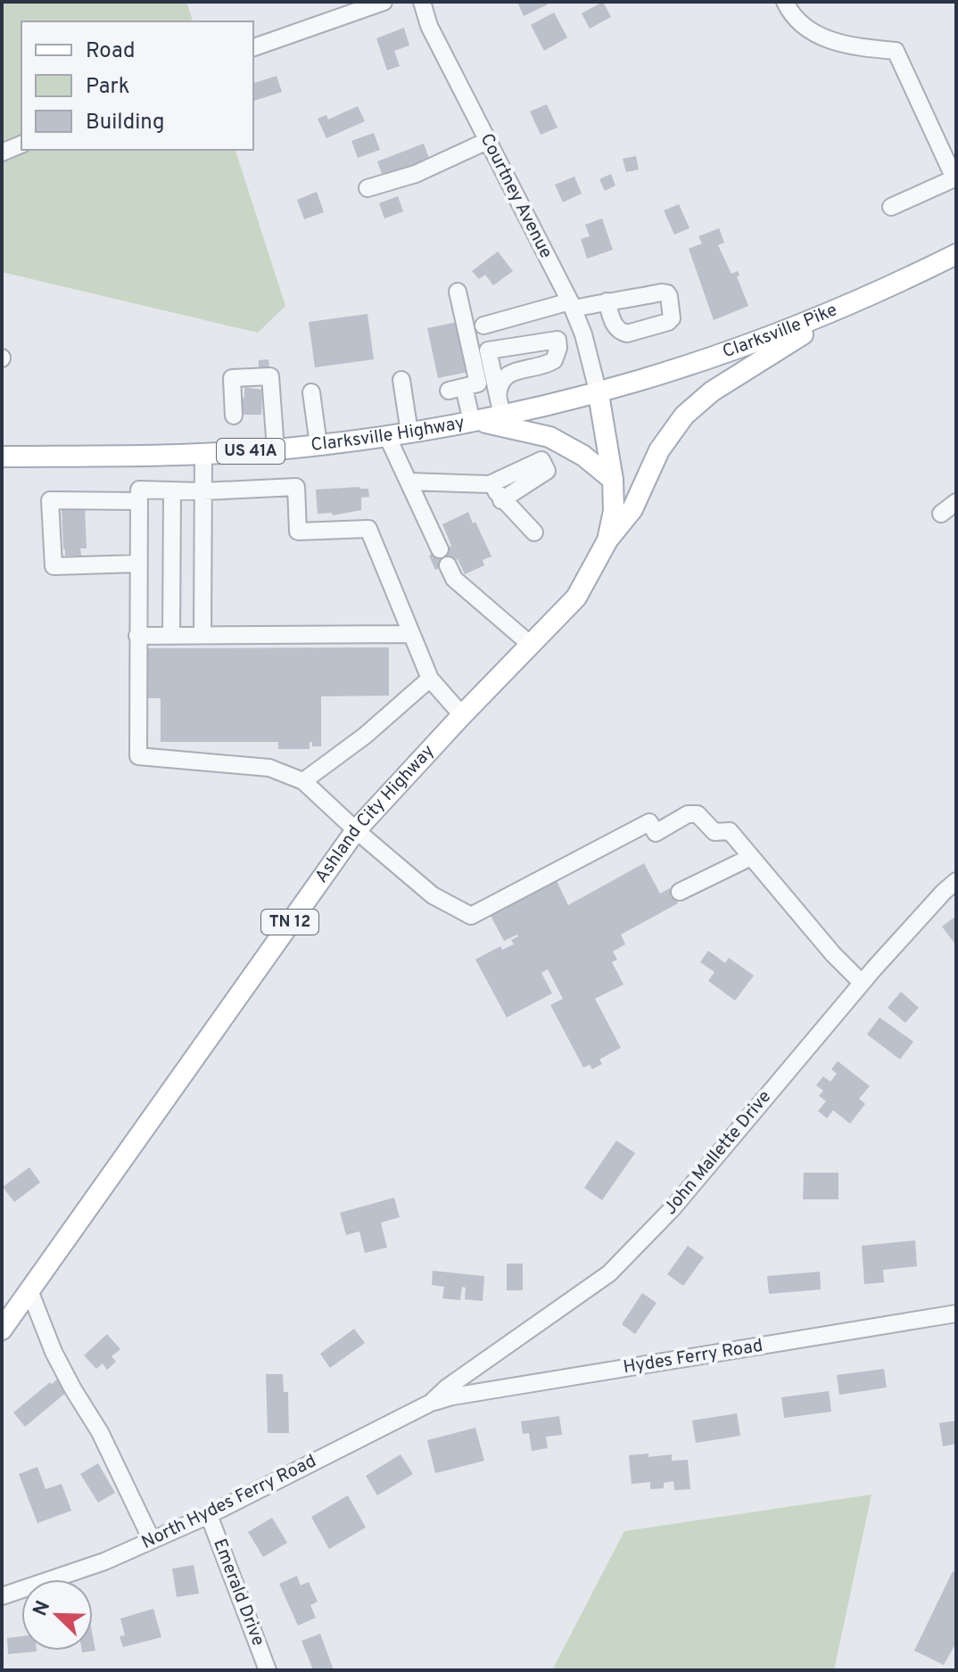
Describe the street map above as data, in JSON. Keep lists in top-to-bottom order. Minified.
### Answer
{"streets":{"main road":["Clarksville Pike","Clarksville Highway","US 41A","Ashland City Highway","TN 12"],"street":["Courtney Avenue","John Mallette Drive","Hydes Ferry Road","North Hydes Ferry Road","Emerald Drive"]},"crossings":[["Courtney Avenue","Clarksville Pike"],["Courtney Avenue","Clarksville Highway"],["Courtney Avenue","Ashland City Highway"],["Clarksville Pike","Clarksville Highway"],["Clarksville Pike","Ashland City Highway"],["Clarksville Highway","Ashland City Highway"],["John Mallette Drive","Hydes Ferry Road"],["John Mallette Drive","North Hydes Ferry Road"],["Hydes Ferry Road","North Hydes Ferry Road"],["North Hydes Ferry Road","Emerald Drive"]],"legend":["Road","Park","Building"],"north":"top left"}
